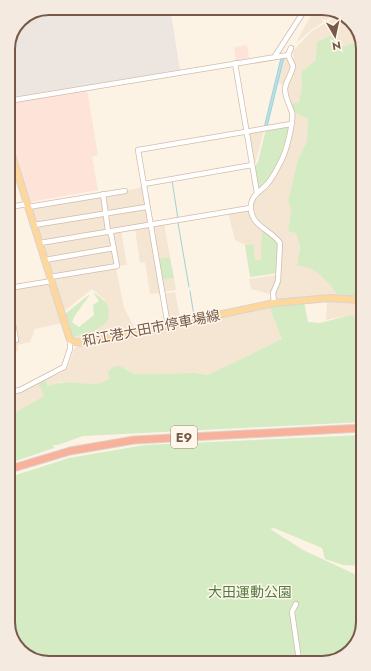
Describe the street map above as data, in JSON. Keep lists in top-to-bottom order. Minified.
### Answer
{"streets":{"highway":["E9"],"main road":["和江港大田市停車場線"]},"parks":["大田運動公園"],"north":"bottom"}
